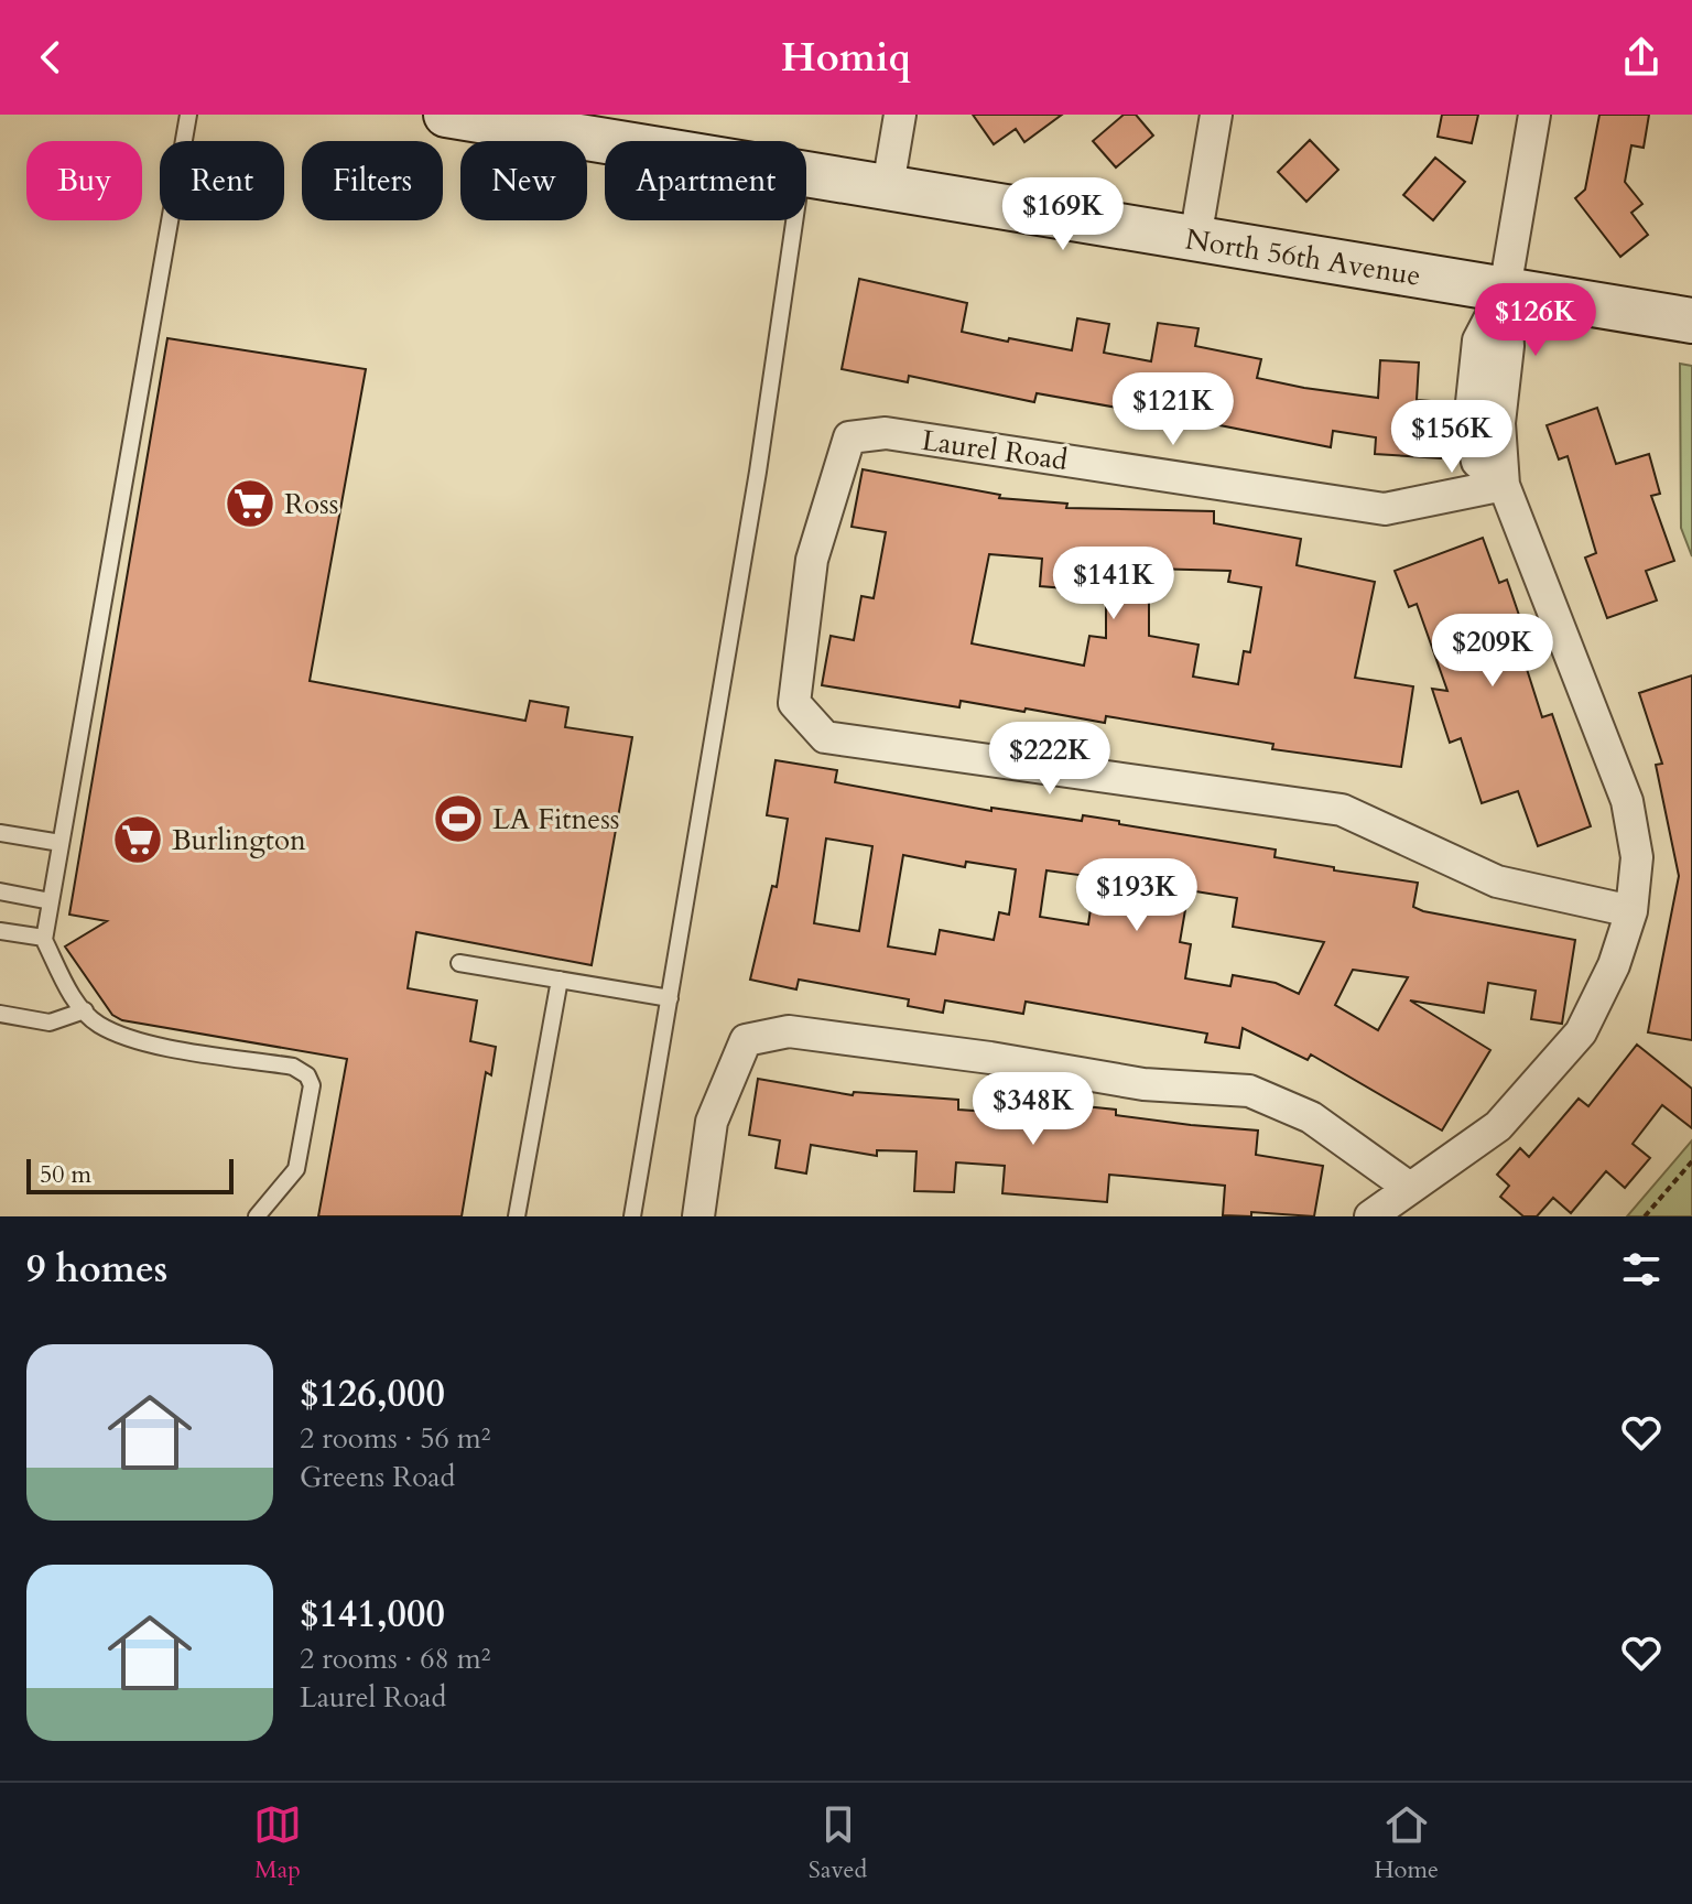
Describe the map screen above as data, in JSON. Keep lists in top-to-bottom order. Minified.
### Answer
{"streets":{"street":["North 56th Avenue","Laurel Road"]},"places":{"supermarket":["Ross","Burlington"],"sports":["LA Fitness"]},"scale_bar":"50 m","page":{"header":"Homiq","chip":["Buy","Rent","Filters","New","Apartment"],"price":["$169K","$126K","$121K","$156K","$141K","$209K","$222K","$193K","$348K"],"scale":"50 m","heading":"9 homes","list":[{"name":"$126,000","note":"2 rooms · 56 m² · Greens Road"},{"name":"$141,000","note":"2 rooms · 68 m² · Laurel Road"}],"tabs":["Map","Saved","Home"]}}
